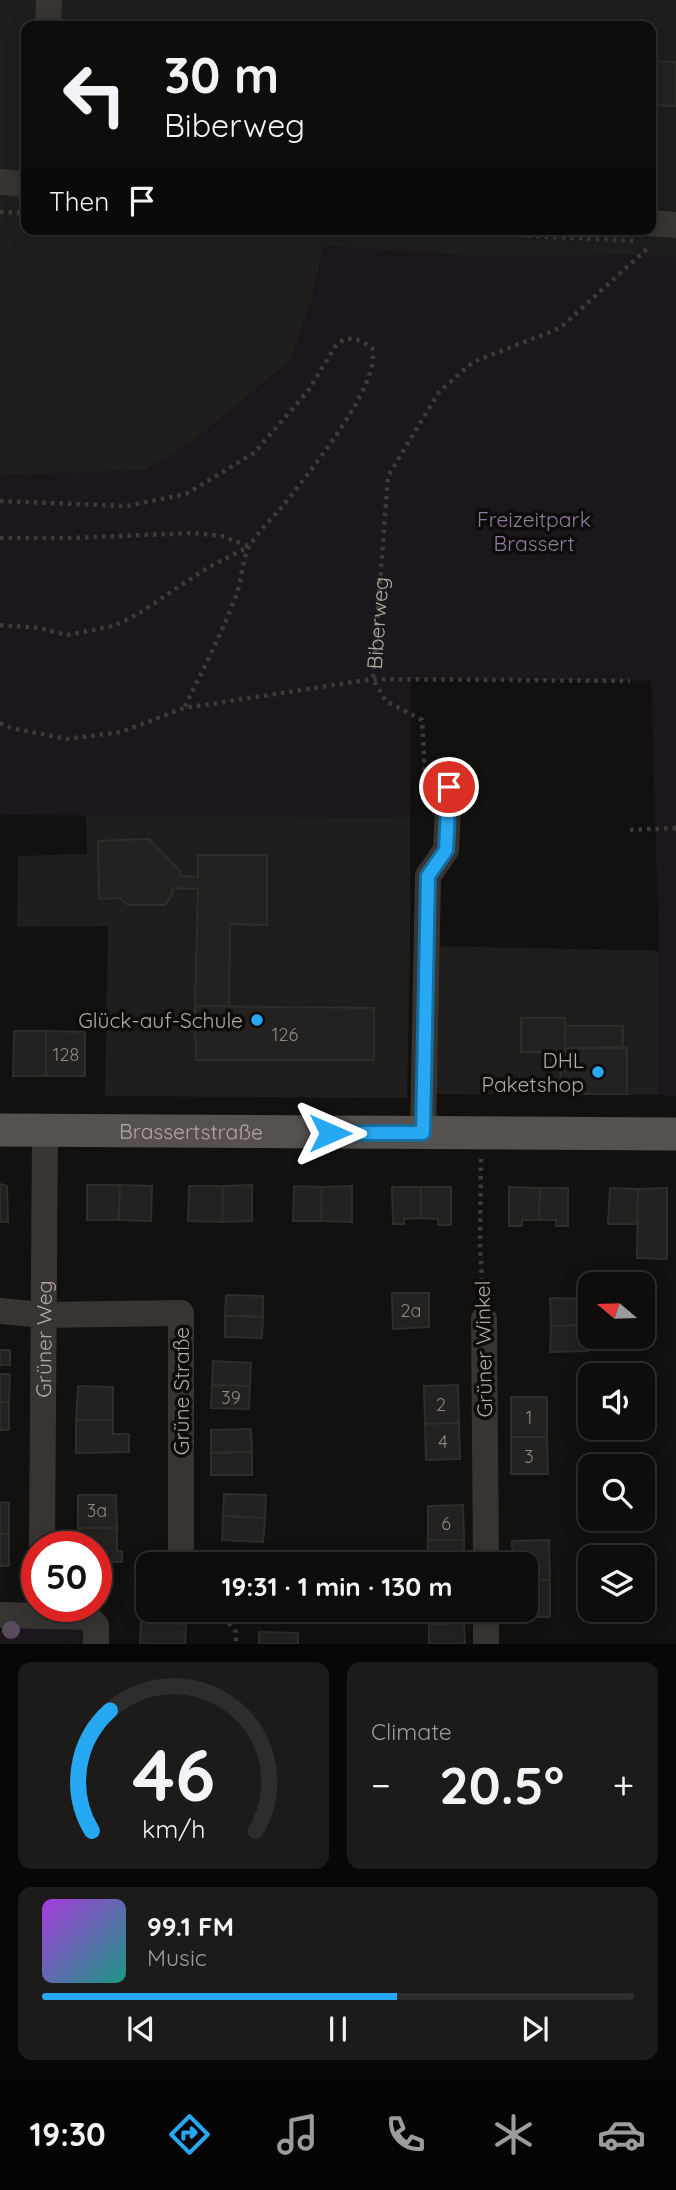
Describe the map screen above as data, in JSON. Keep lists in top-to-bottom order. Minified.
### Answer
{"streets":{"main road":["Brassertstraße"],"street":["Grüner Weg","Grüner Winkel","Grüne Straße"],"path":["Biberweg"]},"crossings":[["Brassertstraße","Grüner Weg"],["Brassertstraße","Grüner Winkel"],["Grüner Weg","Grüne Straße"]],"parks":["Freizeitpark Brassert"],"places":["Glück-auf-Schule","DHL Paketshop"],"house_numbers":["126","128","2a","39","2","1","4","3","3a","6"],"north":"left","page":{"turn":["30 m","Biberweg"],"then":"Then","limit":"50","trip":"19:31 · 1 min · 130 m","tile":"Climate","heat":["−","20.5°","+"],"song":["99.1 FM","Music"],"tabs":"19:30","gauge":["46","km/h"]}}
